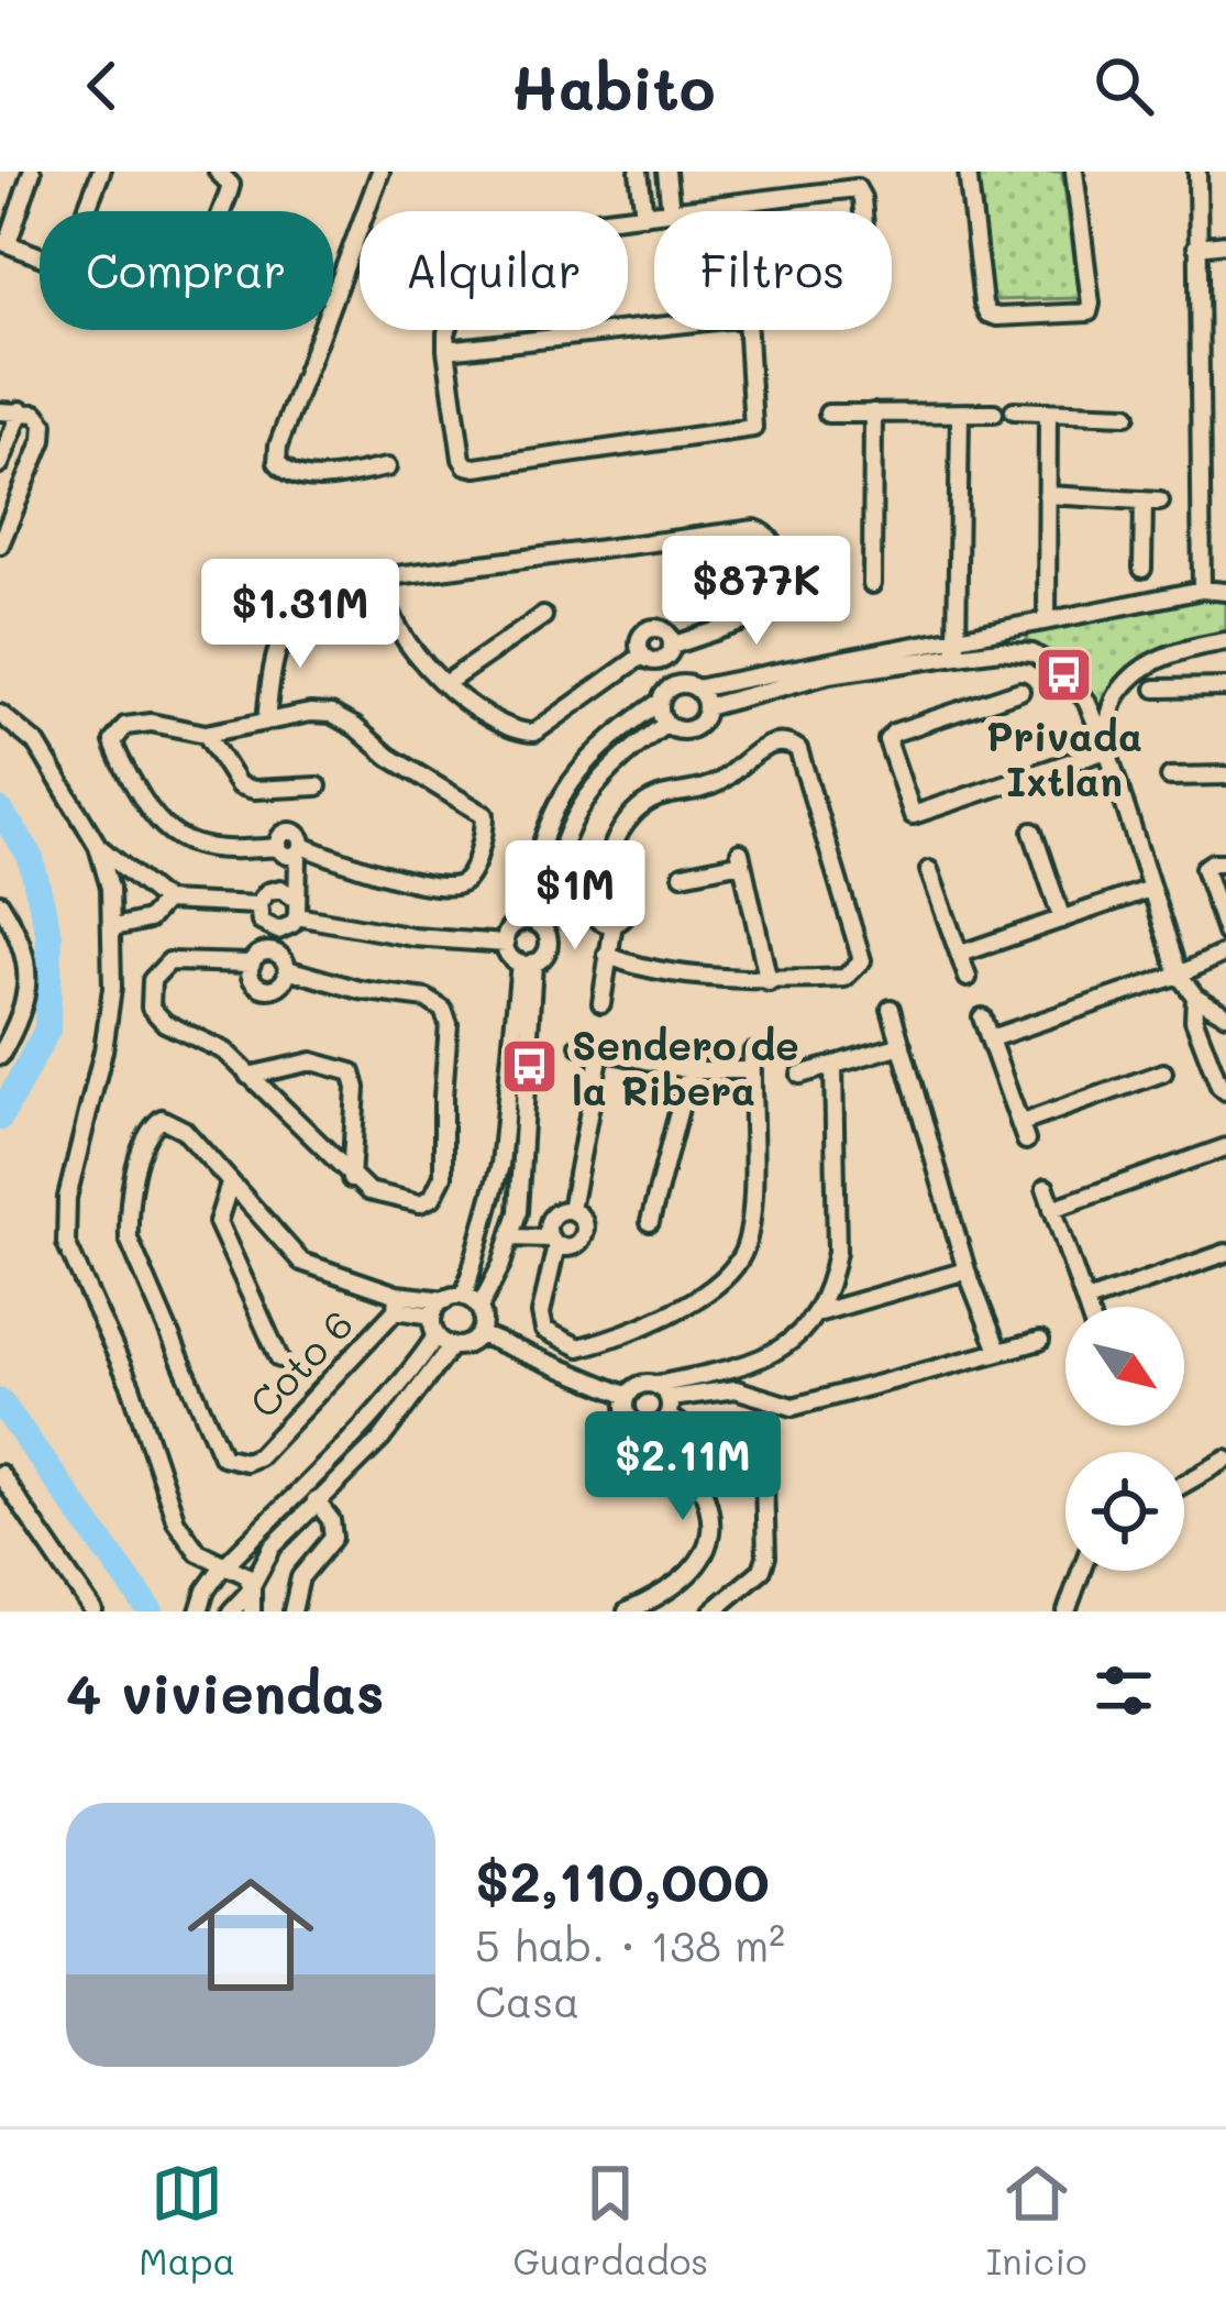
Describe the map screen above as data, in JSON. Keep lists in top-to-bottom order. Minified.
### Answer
{"streets":{"street":["Coto 6"]},"places":{"bus stop":["Privada Ixtlan","Sendero de la Ribera"]},"north":"bottom right","page":{"header":"Habito","chip":["Comprar","Alquilar","Filtros"],"price":["$877K","$1.31M","$1M","$2.11M"],"heading":"4 viviendas","list":[{"name":"$2,110,000","note":"5 hab. · 138 m² · Casa"}],"tabs":["Mapa","Guardados","Inicio"]}}
